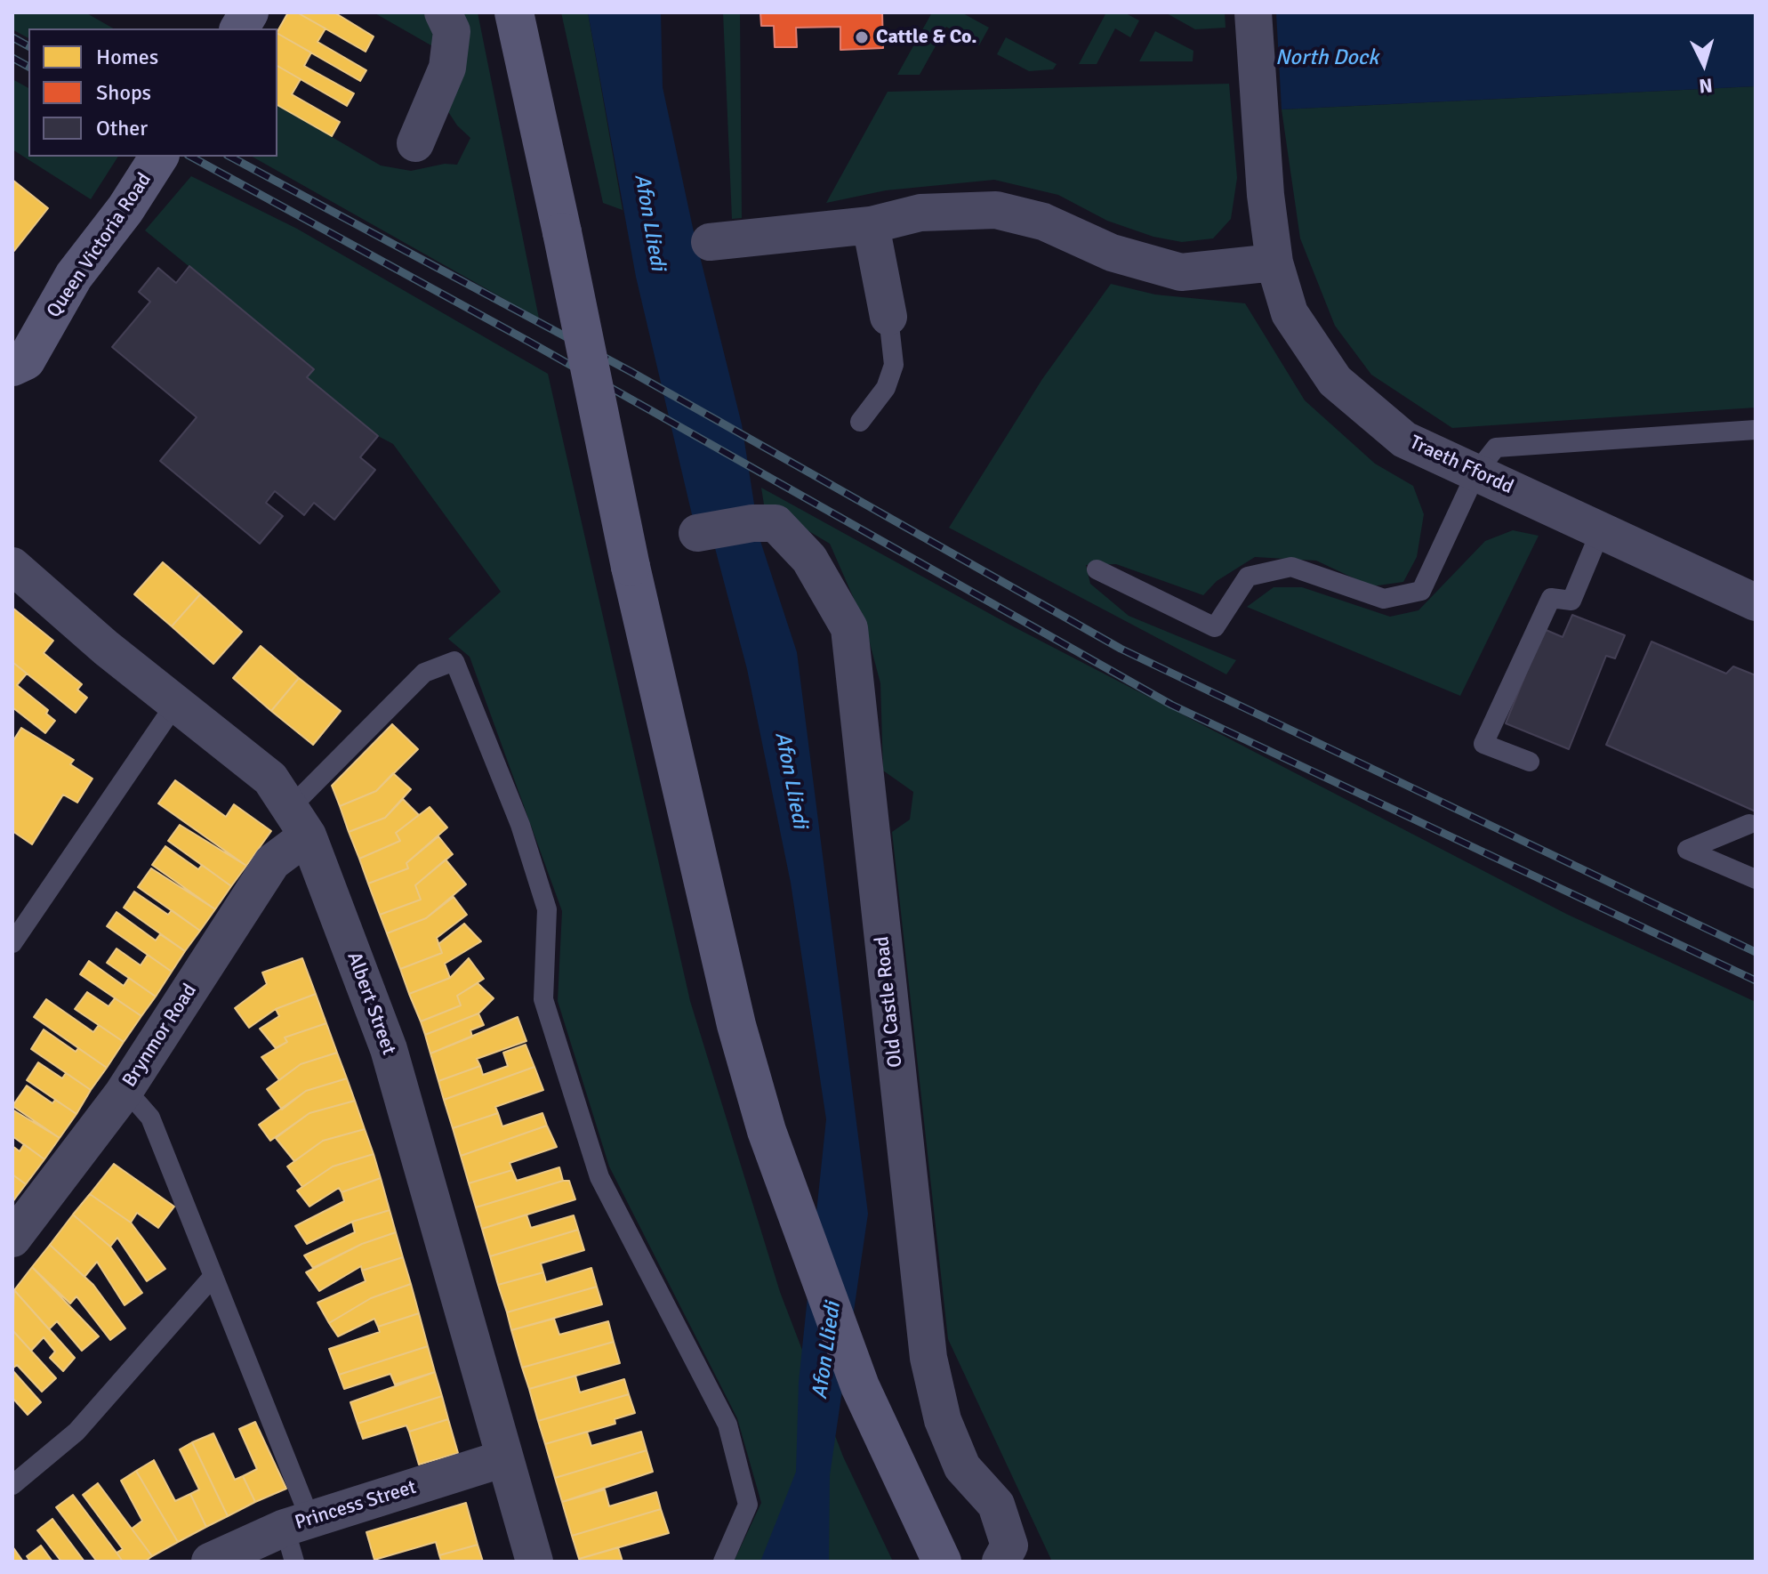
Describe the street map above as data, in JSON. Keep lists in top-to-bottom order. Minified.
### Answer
{"streets":{"main road":["Queen Victoria Road"],"street":["Traeth Ffordd","Old Castle Road","Albert Street","Brynmor Road","Princess Street"]},"crossings":[["Albert Street","Brynmor Road"],["Albert Street","Princess Street"]],"water":["North Dock","Afon Lliedi"],"places":["Cattle & Co."],"legend":["Homes","Shops","Other"],"north":"bottom"}
